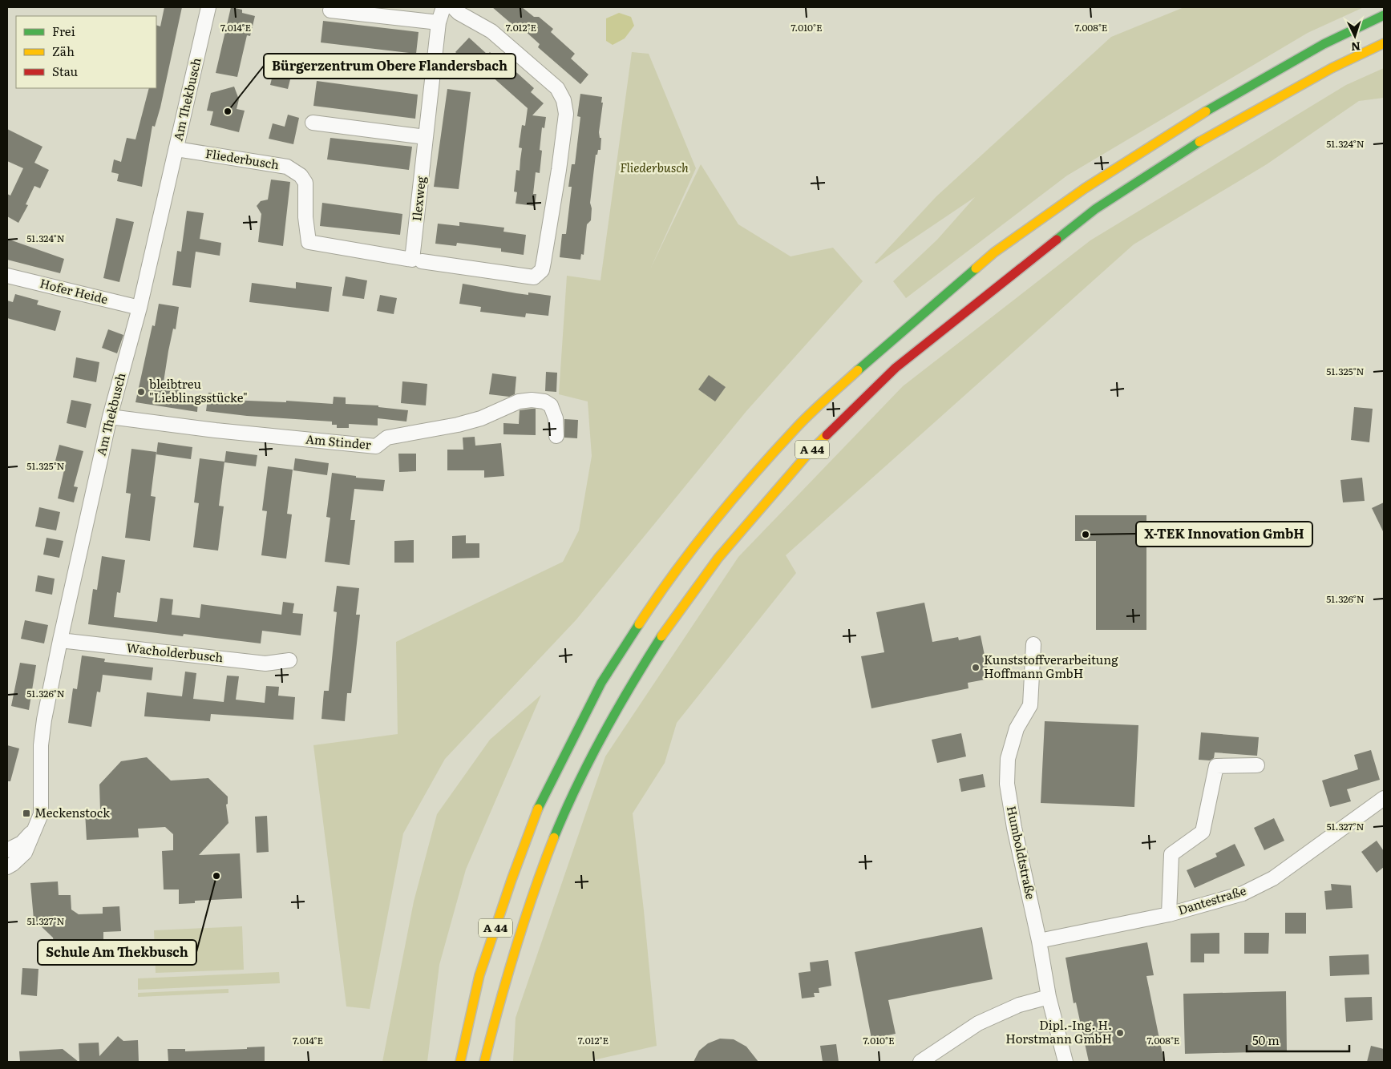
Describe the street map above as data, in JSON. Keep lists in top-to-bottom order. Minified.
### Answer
{"streets":{"highway":["A 44"],"street":["Am Thekbusch","Fliederbusch","Ilexweg","Hofer Heide","Am Stinder","Wacholderbusch","Humboldtstraße","Dantestraße"]},"crossings":[["Am Thekbusch","Fliederbusch"],["Am Thekbusch","Hofer Heide"],["Am Thekbusch","Am Stinder"],["Am Thekbusch","Wacholderbusch"],["Fliederbusch","Ilexweg"],["Humboldtstraße","Dantestraße"]],"parks":["Fliederbusch"],"places":{"other":["Bürgerzentrum Obere Flandersbach","bleibtreu \"Lieblingsstücke\"","X-TEK Innovation GmbH","Kunststoffverarbeitung Hoffmann GmbH","Schule Am Thekbusch","Dipl.-Ing. H. Horstmann GmbH"],"transit":["Meckenstock"]},"legend":["Frei","Zäh","Stau"],"scale_bar":"50 m","north":"bottom","coordinates":["7.014°E","7.012°E","7.010°E","7.008°E","51.324°N","51.325°N","51.326°N","51.327°N"]}
